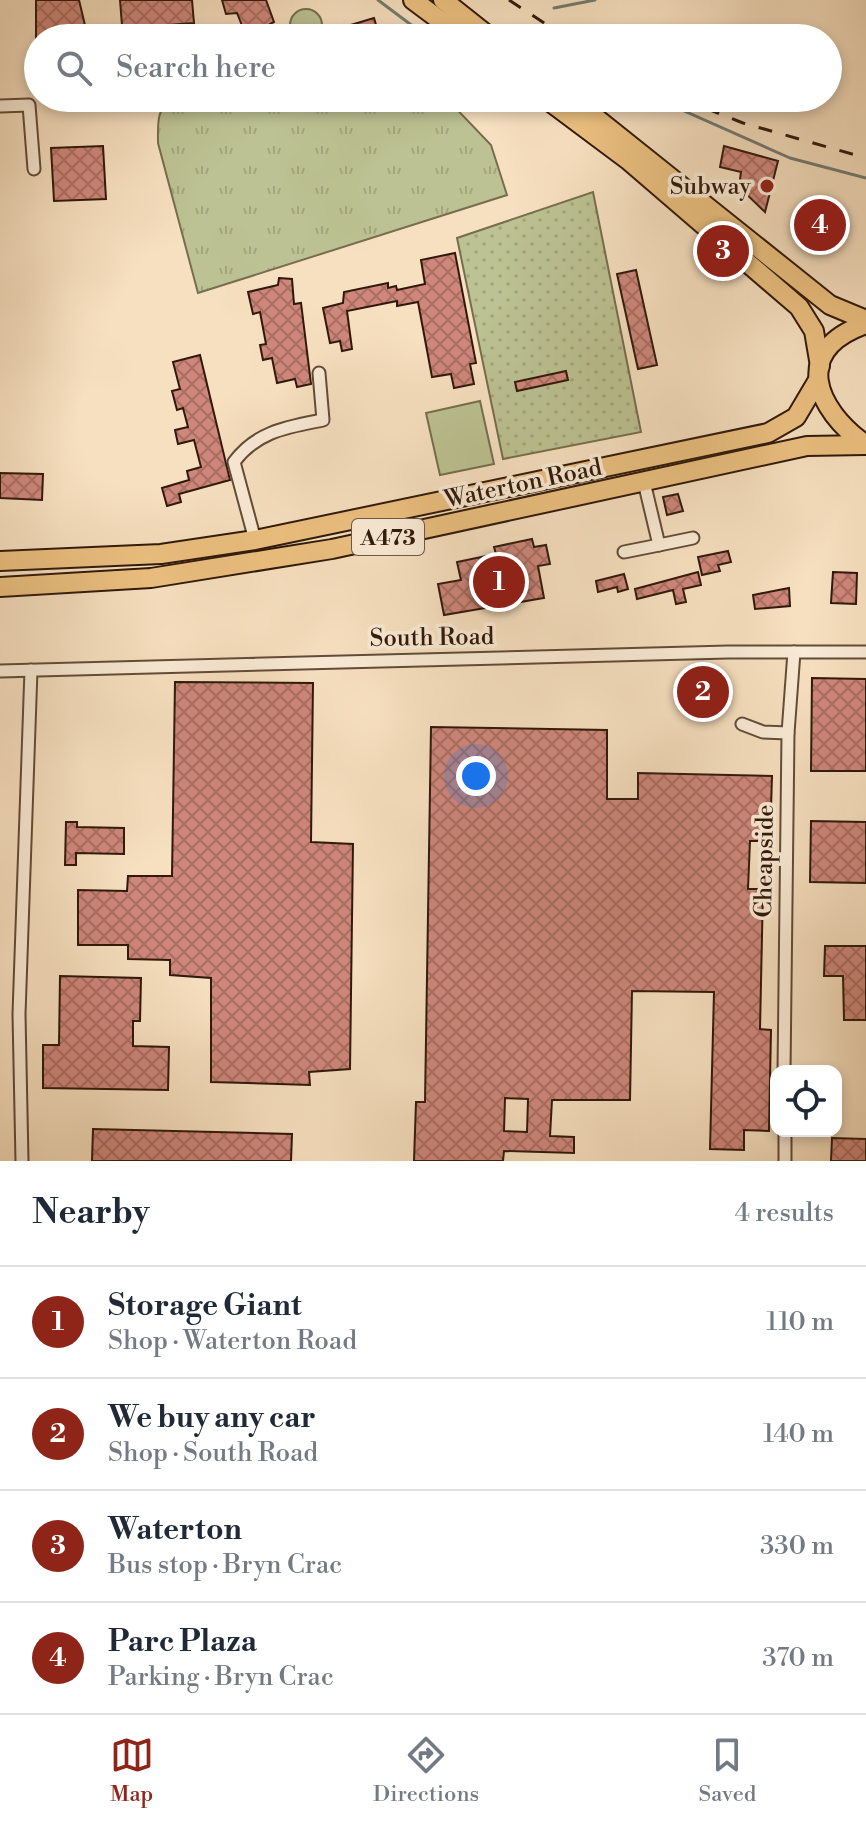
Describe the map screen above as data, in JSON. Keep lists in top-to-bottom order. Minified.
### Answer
{"streets":{"main road":["Waterton Road","A473"],"street":["South Road","Cheapside"]},"crossings":[["South Road","Cheapside"]],"places":["Subway"],"page":{"search":"Search here","pins":["4","3","1","2"],"heading":["Nearby","4 results"],"list":[{"mark":"1","name":"Storage Giant","note":"Shop · Waterton Road","value":"110 m"},{"mark":"2","name":"We buy any car","note":"Shop · South Road","value":"140 m"},{"mark":"3","name":"Waterton","note":"Bus stop · Bryn Crac","value":"330 m"},{"mark":"4","name":"Parc Plaza","note":"Parking · Bryn Crac","value":"370 m"}],"nav":["Map","Directions","Saved"]}}
